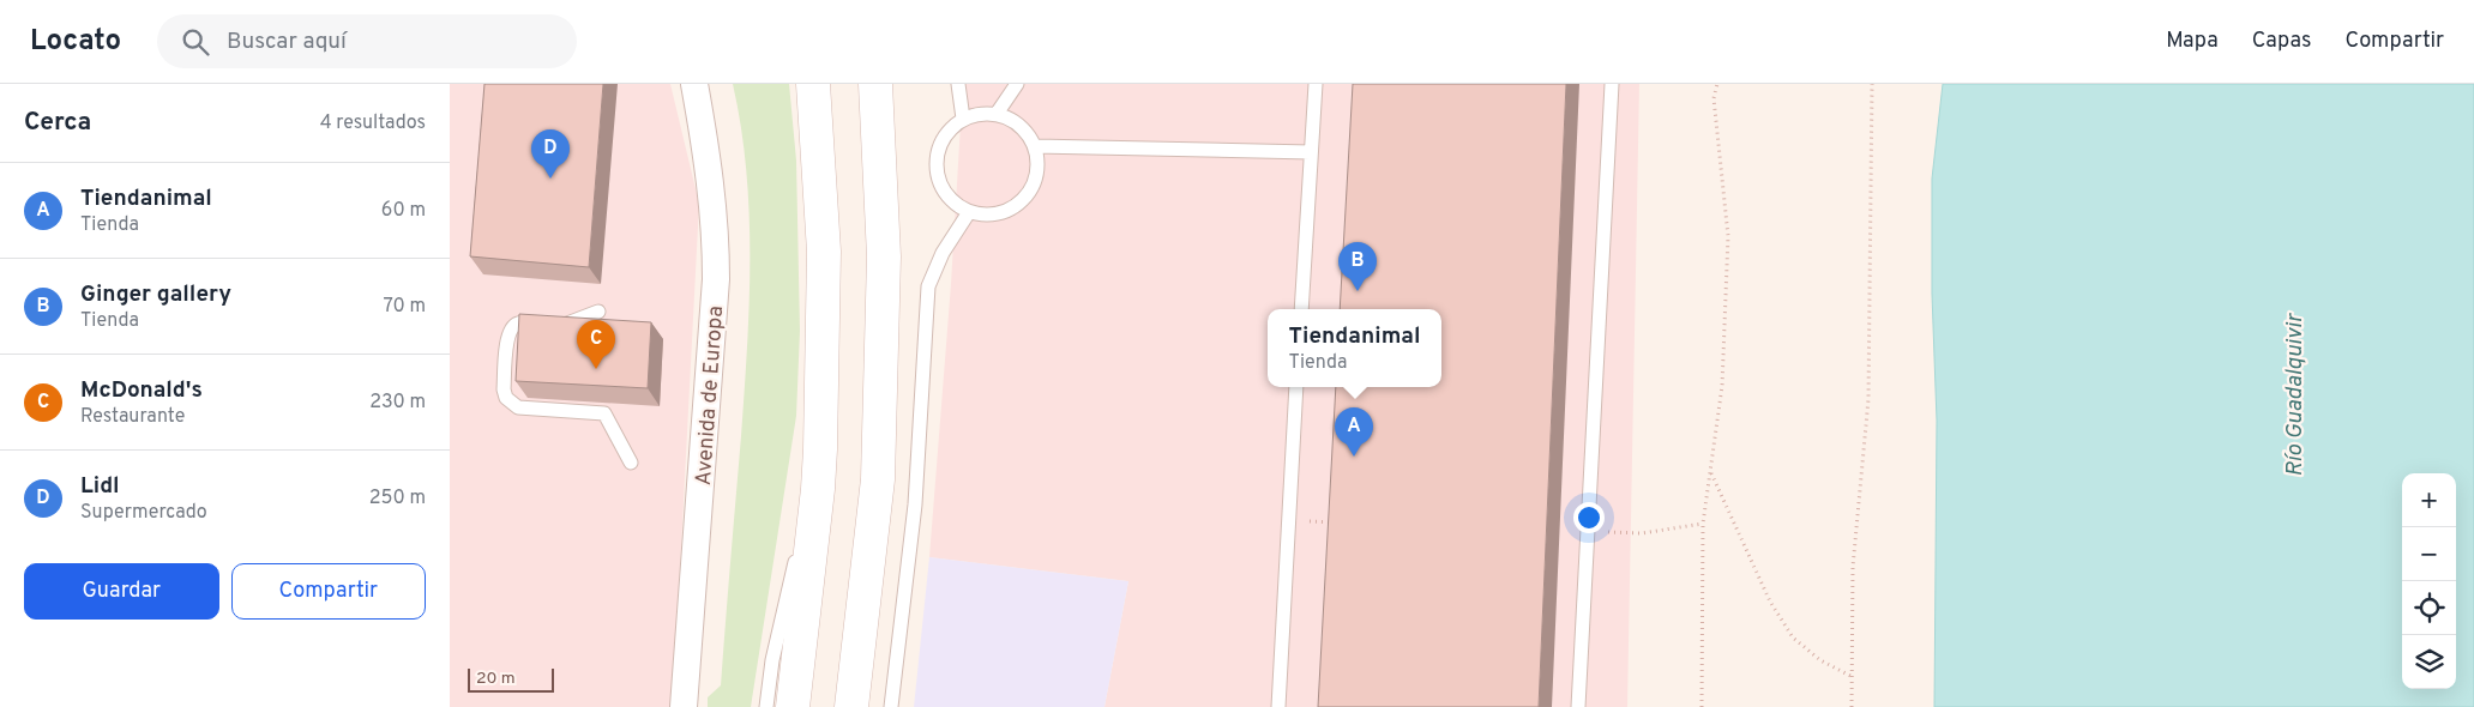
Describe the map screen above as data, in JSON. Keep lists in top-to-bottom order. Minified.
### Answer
{"streets":{"street":["Avenida de Europa"]},"water":["Río Guadalquivir"],"scale_bar":"20 m","page":{"header":"Locato","search":"Buscar aquí","nav":["Mapa","Capas","Compartir"],"heading":["Cerca","4 resultados"],"pins":["D","B","C","A"],"list":[{"mark":"A","name":"Tiendanimal","note":"Tienda","value":"60 m"},{"mark":"B","name":"Ginger gallery","note":"Tienda","value":"70 m"},{"mark":"C","name":"McDonald's","note":"Restaurante","value":"230 m"},{"mark":"D","name":"Lidl","note":"Supermercado","value":"250 m"}],"popup":["Tiendanimal","Tienda"],"map_buttons":["+","−"],"buttons":["Guardar","Compartir"],"scale":"20 m"}}
